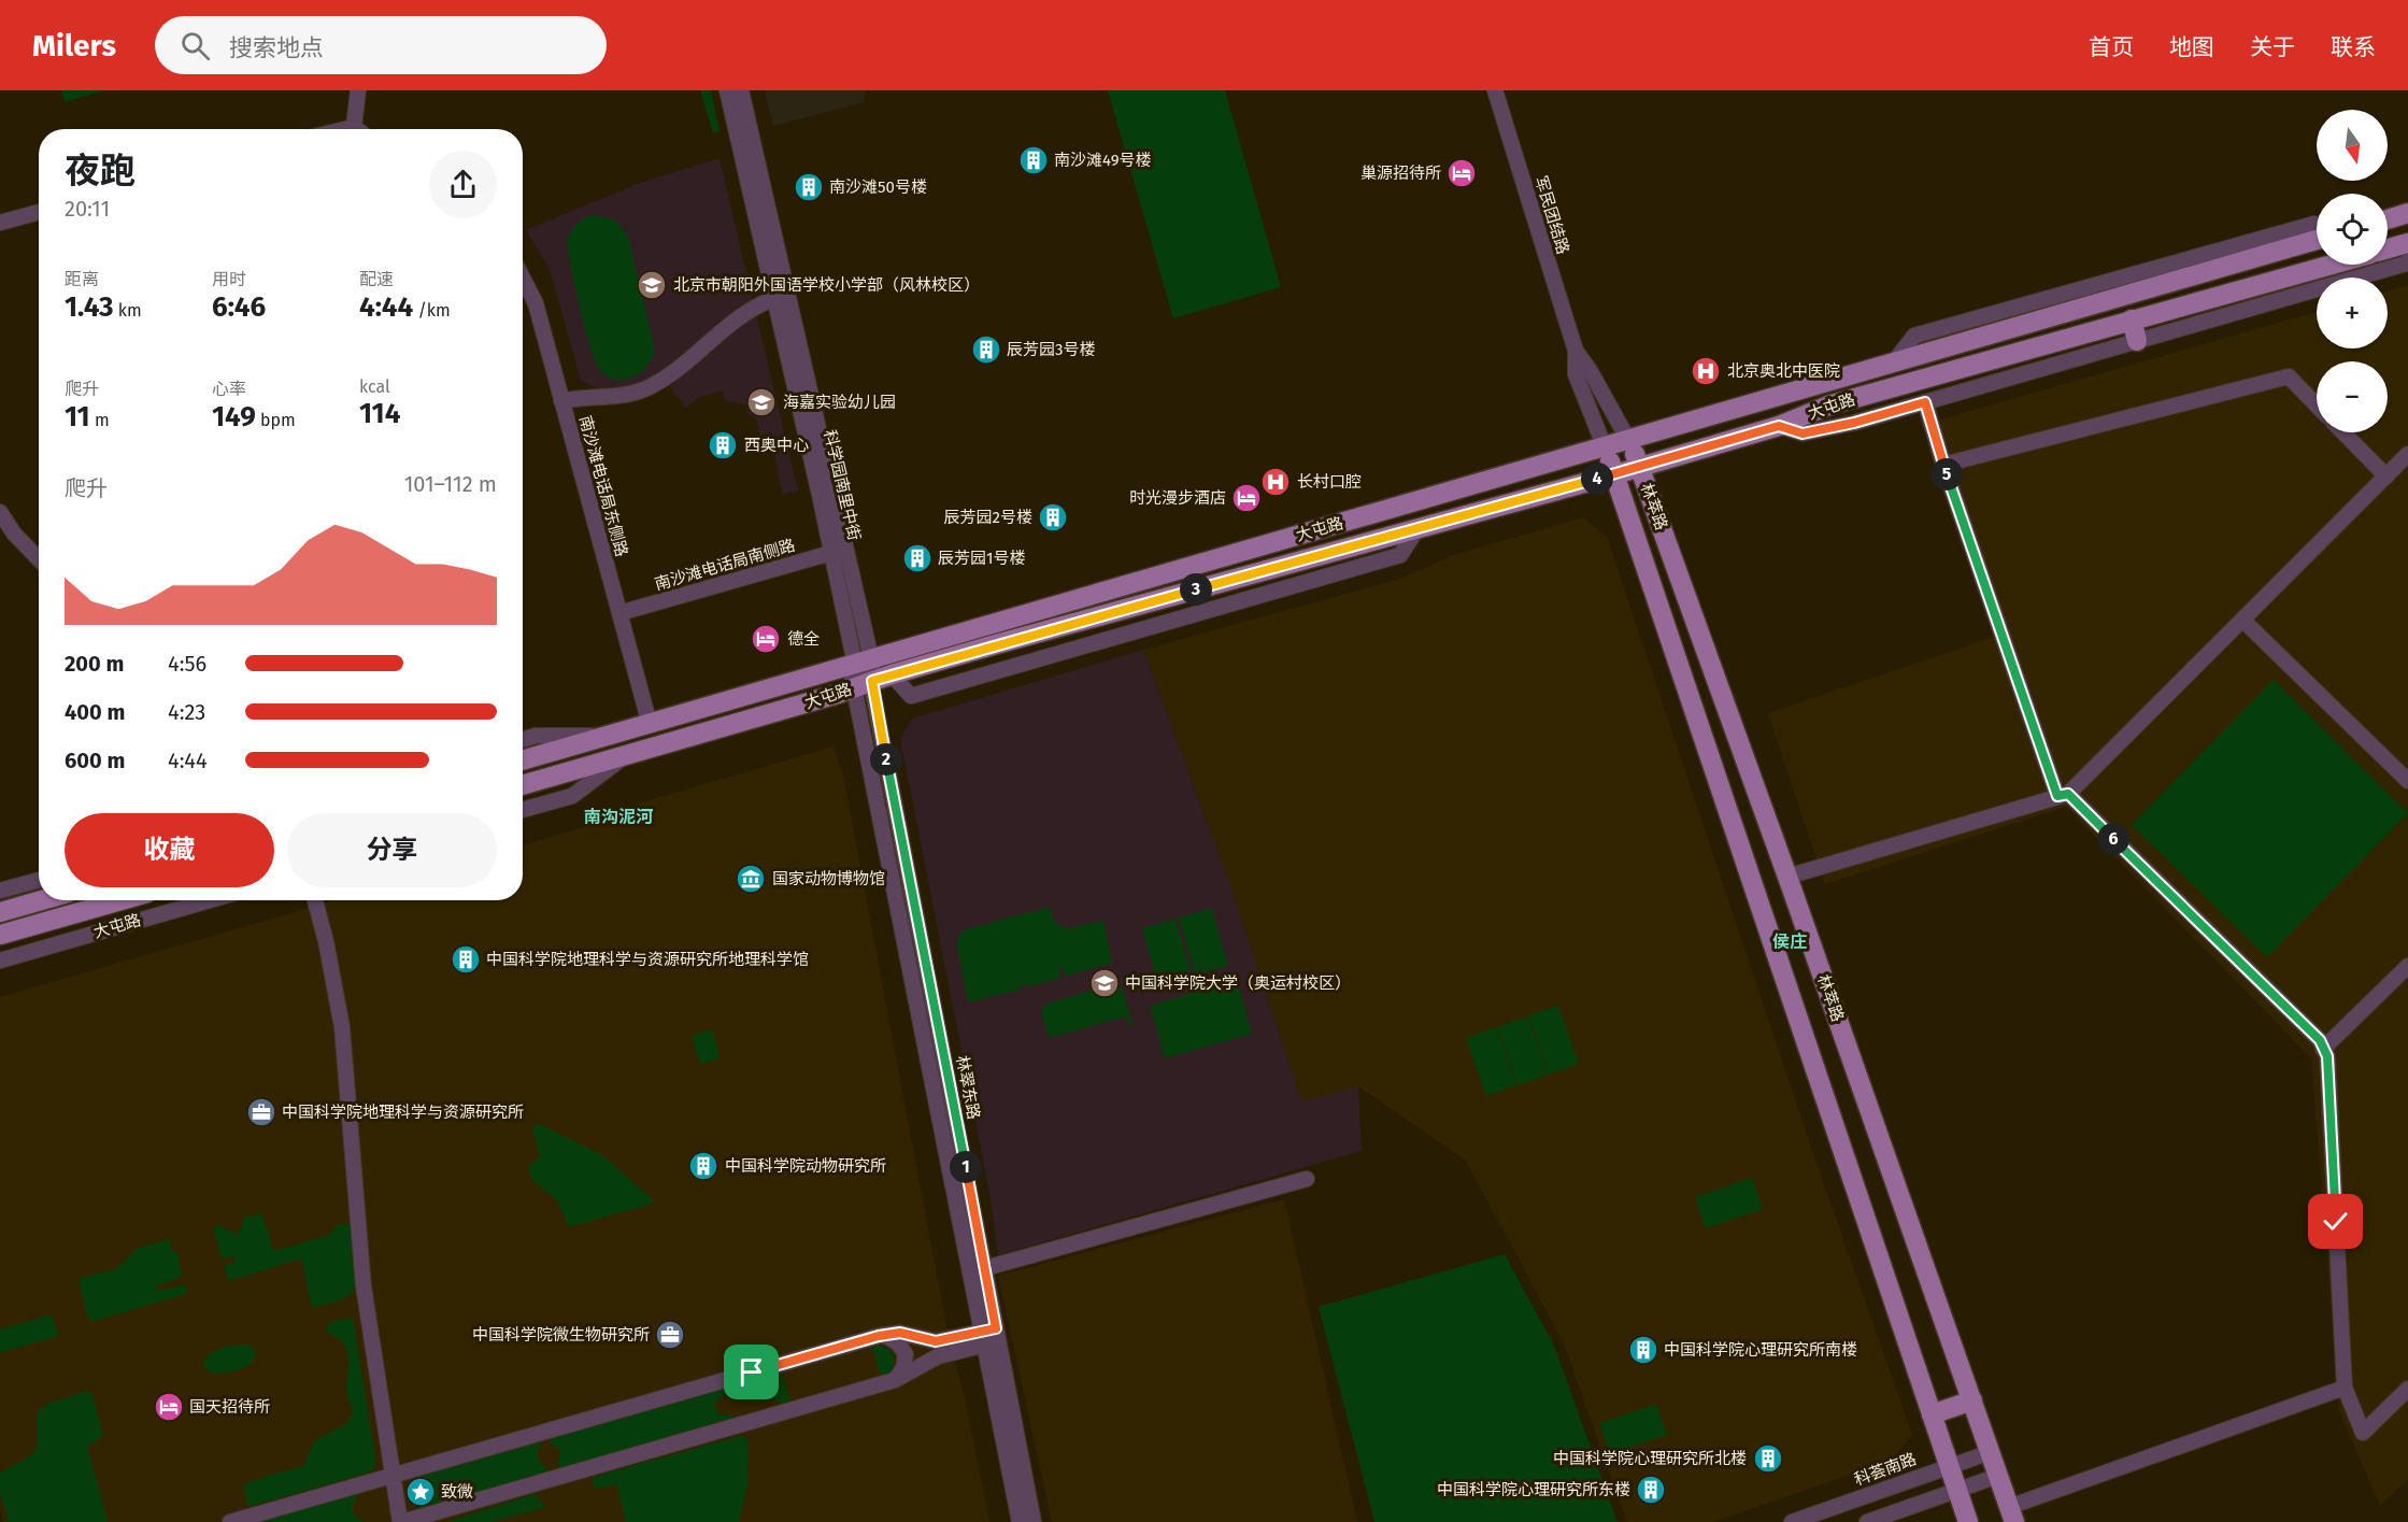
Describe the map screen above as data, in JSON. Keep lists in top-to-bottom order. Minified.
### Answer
{"streets":{"main road":["大屯路","林萃路"],"street":["军民团结路","科学园南里中街","南沙滩电话局东侧路","南沙滩电话局南侧路","林翠东路","科荟南路"]},"crossings":[["军民团结路","大屯路"],["军民团结路","林萃路"],["大屯路","科学园南里中街"],["大屯路","南沙滩电话局东侧路"],["大屯路","林萃路"],["大屯路","林翠东路"],["科学园南里中街","南沙滩电话局南侧路"],["南沙滩电话局东侧路","南沙滩电话局南侧路"],["林萃路","科荟南路"]],"districts":["南沟泥河","侯庄"],"places":{"building":["南沙滩49号楼","南沙滩50号楼","辰芳园3号楼","西奥中心","辰芳园2号楼","辰芳园1号楼","中国科学院地理科学与资源研究所地理科学馆","中国科学院动物研究所","中国科学院心理研究所南楼","中国科学院心理研究所北楼","中国科学院心理研究所东楼"],"hotel":["巢源招待所","时光漫步酒店","德全","国天招待所"],"school or university":["北京市朝阳外国语学校小学部（风林校区）","海嘉实验幼儿园","中国科学院大学（奥运村校区）"],"hospital":["北京奥北中医院","长村口腔"],"museum":["国家动物博物馆"],"office":["中国科学院地理科学与资源研究所","中国科学院微生物研究所"],"place":["致微"]},"north":"bottom","page":{"header":"Milers","search":"搜索地点","nav":["首页","地图","关于","联系"],"map_buttons":["+","−"],"heading":["夜跑","20:11"],"stats":[["距离","1.43 km"],["用时","6:46"],["配速","4:44 /km"],["爬升","11 m"],["心率","149 bpm"],["kcal","114"]],"pins":["5","4","3","2","6","1"],"chart":["爬升","101–112 m"],"list":[{"name":"200 m","note":"4:56"},{"name":"400 m","note":"4:23"},{"name":"600 m","note":"4:44"}],"buttons":["收藏","分享"]}}
